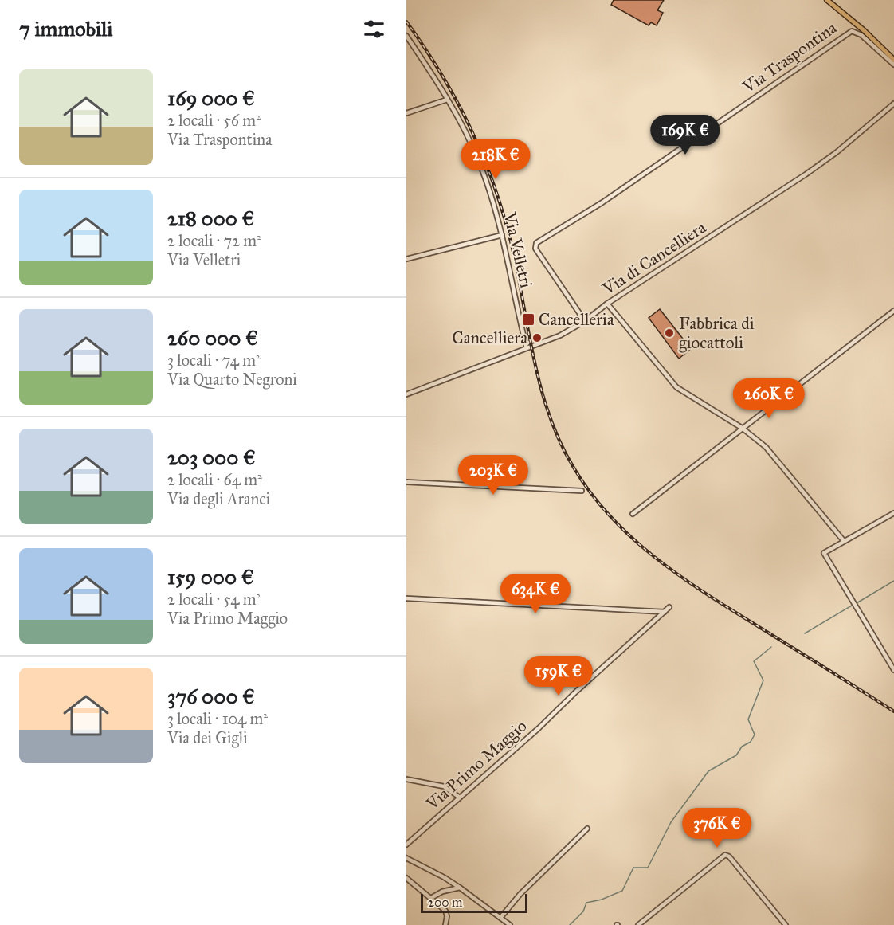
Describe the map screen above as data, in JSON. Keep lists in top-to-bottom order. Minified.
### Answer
{"streets":{"street":["Via Traspontina","Via Velletri","Via di Cancelliera","Via Primo Maggio"]},"crossings":[["Via Traspontina","Via di Cancelliera"],["Via Velletri","Via di Cancelliera"]],"places":{"transit":["Cancelleria"],"other":["Fabbrica di giocattoli","Cancelliera"]},"scale_bar":"200 m","page":{"heading":"7 immobili","list":[{"name":"169 000 €","note":"2 locali · 56 m² · Via Traspontina"},{"name":"218 000 €","note":"2 locali · 72 m² · Via Velletri"},{"name":"260 000 €","note":"3 locali · 74 m² · Via Quarto Negroni"},{"name":"203 000 €","note":"2 locali · 64 m² · Via degli Aranci"},{"name":"159 000 €","note":"2 locali · 54 m² · Via Primo Maggio"},{"name":"376 000 €","note":"3 locali · 104 m² · Via dei Gigli"}],"price":["169K €","218K €","260K €","203K €","634K €","159K €","376K €"],"scale":"200 m"}}
